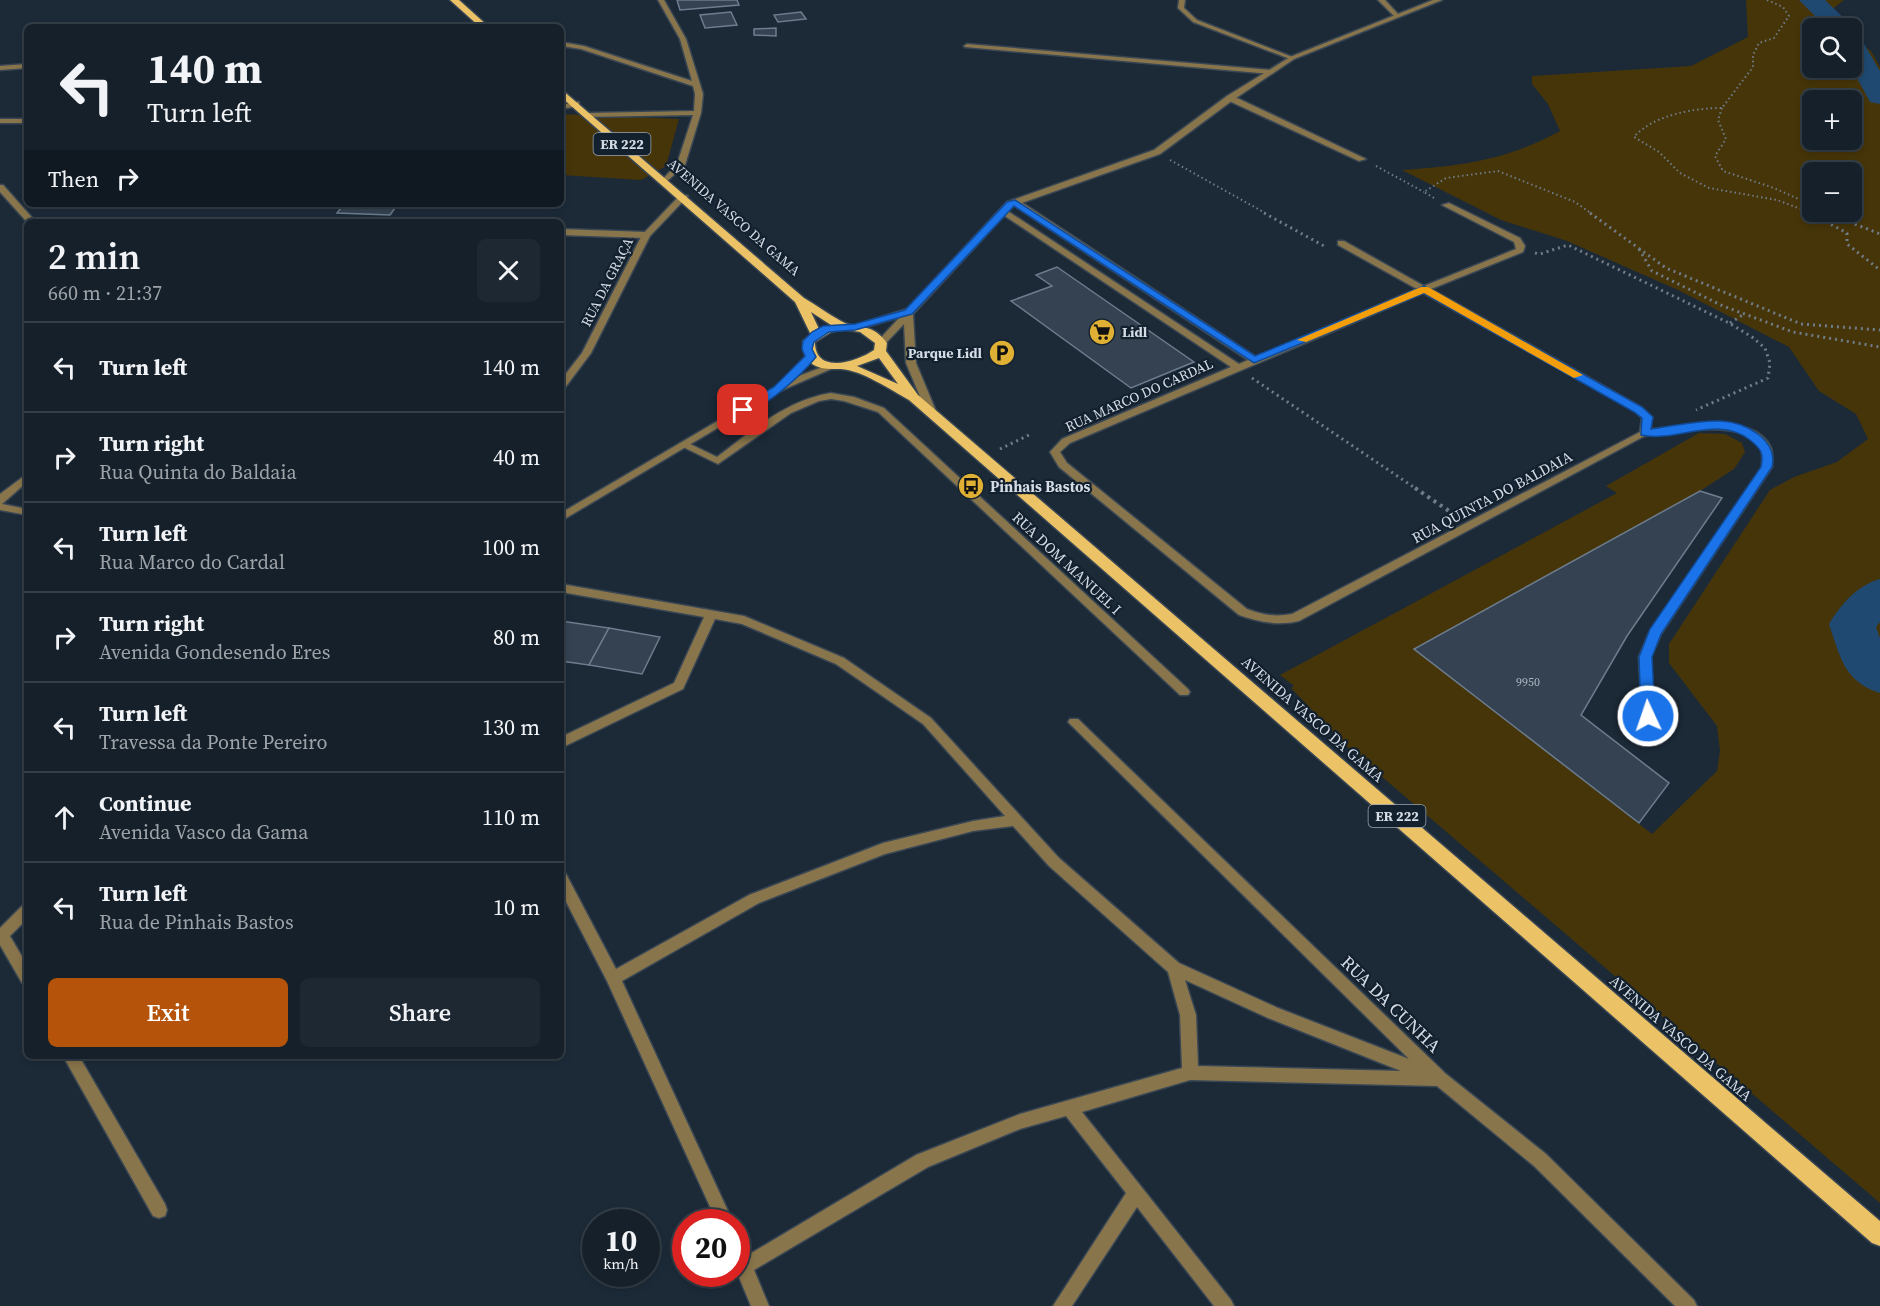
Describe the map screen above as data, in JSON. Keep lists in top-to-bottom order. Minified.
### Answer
{"streets":{"main road":["ER 222","AVENIDA VASCO DA GAMA"],"street":["RUA DA GRAÇA","RUA MARCO DO CARDAL","RUA QUINTA DO BALDAIA","RUA DOM MANUEL I","RUA DA CUNHA"]},"crossings":[["AVENIDA VASCO DA GAMA","RUA DA GRAÇA"],["RUA MARCO DO CARDAL","RUA QUINTA DO BALDAIA"]],"places":{"supermarket":["Lidl"],"parking":["Parque Lidl"],"bus stop":["Pinhais Bastos"]},"house_numbers":["9950"],"page":{"map_buttons":["+","−"],"turn":["140 m","Turn left"],"then":"Then","heading":["2 min","660 m · 21:37"],"list":[{"name":"Turn left","value":"140 m"},{"name":"Turn right","note":"Rua Quinta do Baldaia","value":"40 m"},{"name":"Turn left","note":"Rua Marco do Cardal","value":"100 m"},{"name":"Turn right","note":"Avenida Gondesendo Eres","value":"80 m"},{"name":"Turn left","note":"Travessa da Ponte Pereiro","value":"130 m"},{"name":"Continue","note":"Avenida Vasco da Gama","value":"110 m"},{"name":"Turn left","note":"Rua de Pinhais Bastos","value":"10 m"}],"buttons":["Exit","Share"],"speed":"10 km/h","limit":"20"}}
